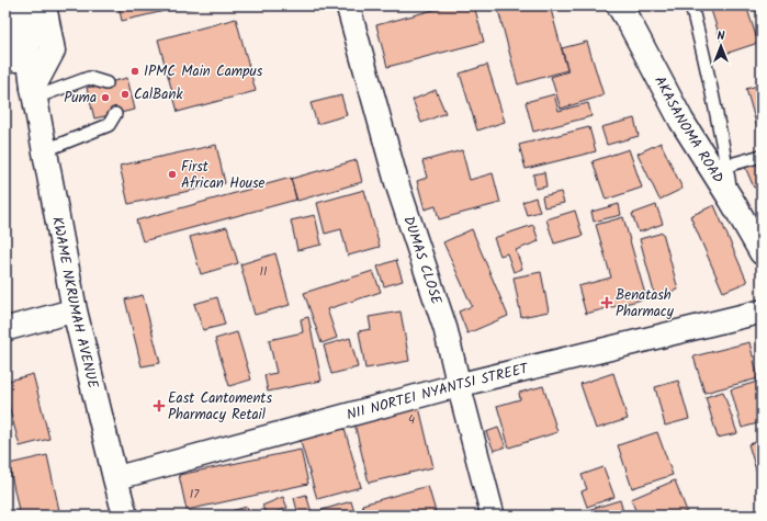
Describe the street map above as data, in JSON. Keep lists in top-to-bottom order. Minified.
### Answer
{"streets":{"main road":["AKASANOMA ROAD","KWAME NKRUMAH AVENUE"],"street":["DUMAS CLOSE","NII NORTEI NYANTSI STREET"]},"crossings":[["DUMAS CLOSE","NII NORTEI NYANTSI STREET"],["KWAME NKRUMAH AVENUE","NII NORTEI NYANTSI STREET"]],"places":{"other":["IPMC Main Campus","CalBank","Puma","First African House"],"health":["Benatash Pharmacy","East Cantoments Pharmacy Retail"]},"house_numbers":["11","4","17"],"north":"top"}
